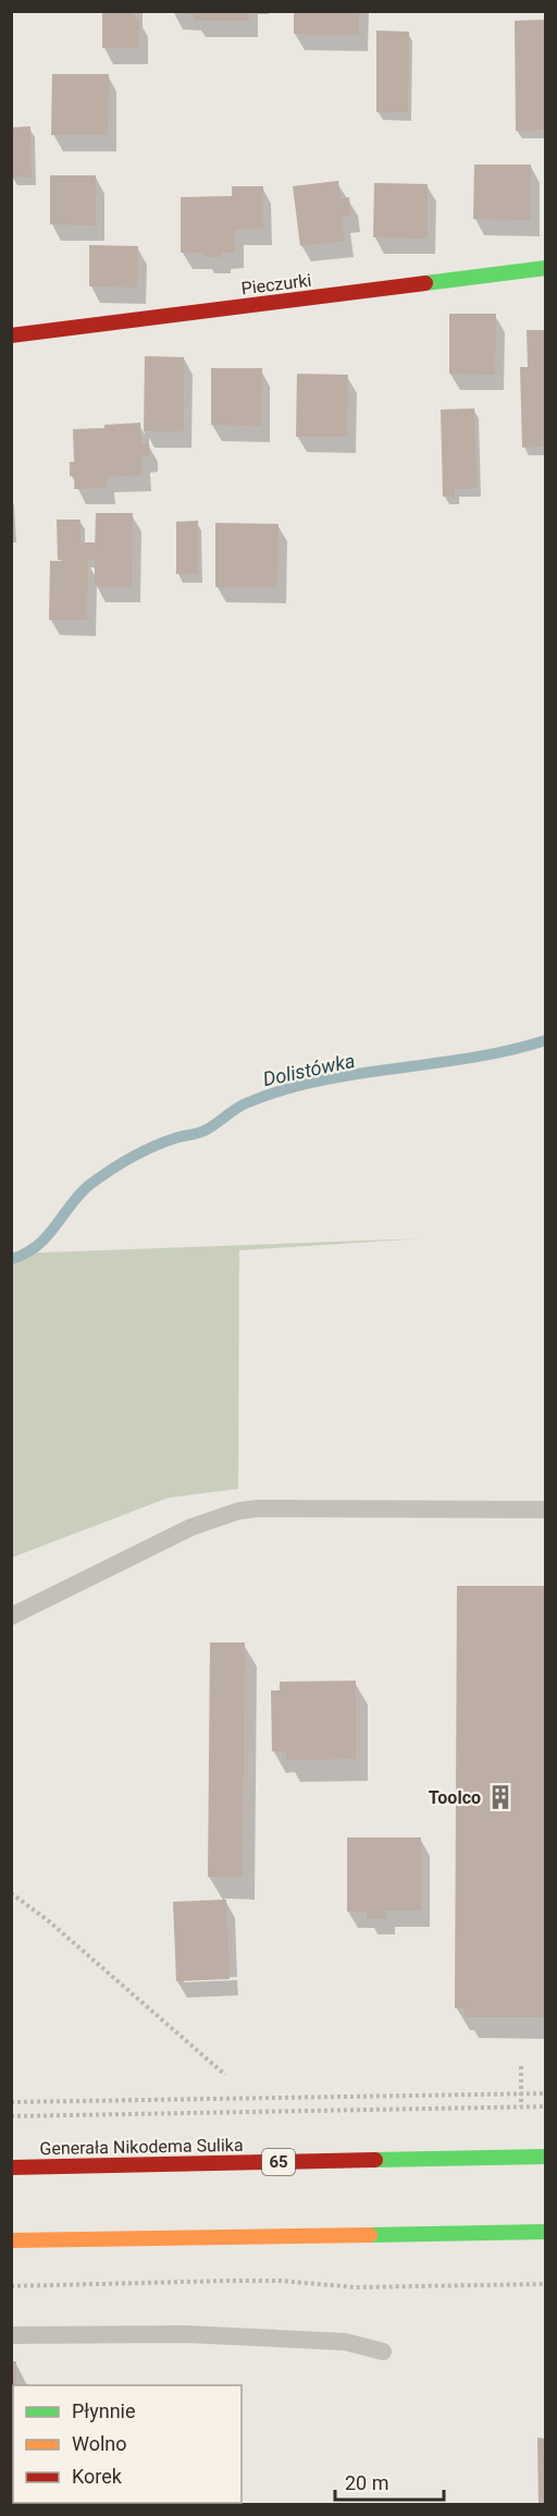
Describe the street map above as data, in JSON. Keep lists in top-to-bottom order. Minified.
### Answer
{"streets":{"main road":["Pieczurki","Generała Nikodema Sulika","65"]},"water":["Dolistówka"],"places":{"building":["Toolco"]},"legend":["Płynnie","Wolno","Korek"],"scale_bar":"20 m"}
